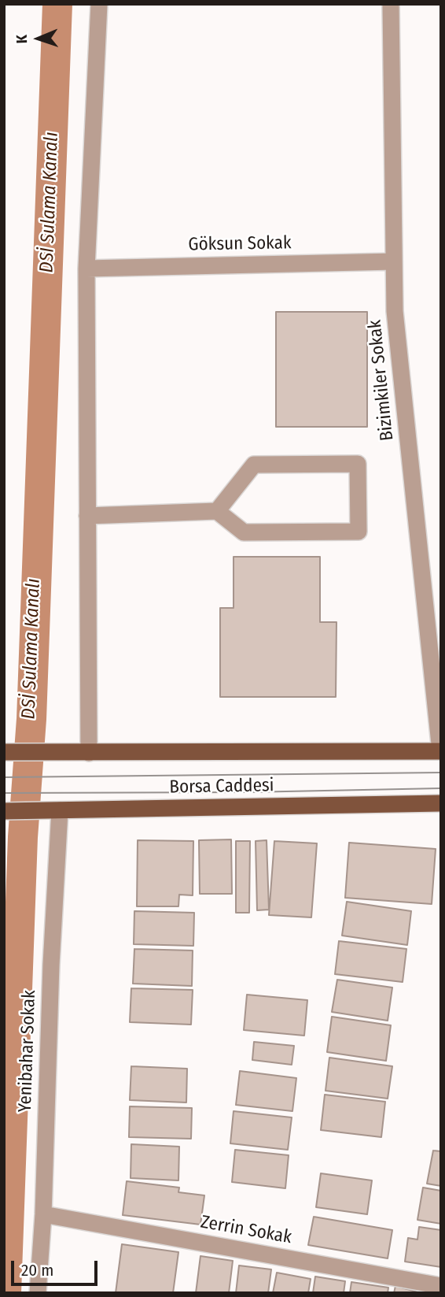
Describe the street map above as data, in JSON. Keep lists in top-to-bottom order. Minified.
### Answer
{"streets":{"main road":["Borsa Caddesi"],"street":["Göksun Sokak","Bizimkiler Sokak","Yenibahar Sokak","Zerrin Sokak"]},"crossings":[["Göksun Sokak","Bizimkiler Sokak"],["Bizimkiler Sokak","Borsa Caddesi"],["Borsa Caddesi","Yenibahar Sokak"],["Yenibahar Sokak","Zerrin Sokak"]],"water":["DSİ Sulama Kanalı"],"scale_bar":"20 m","north":"left"}
